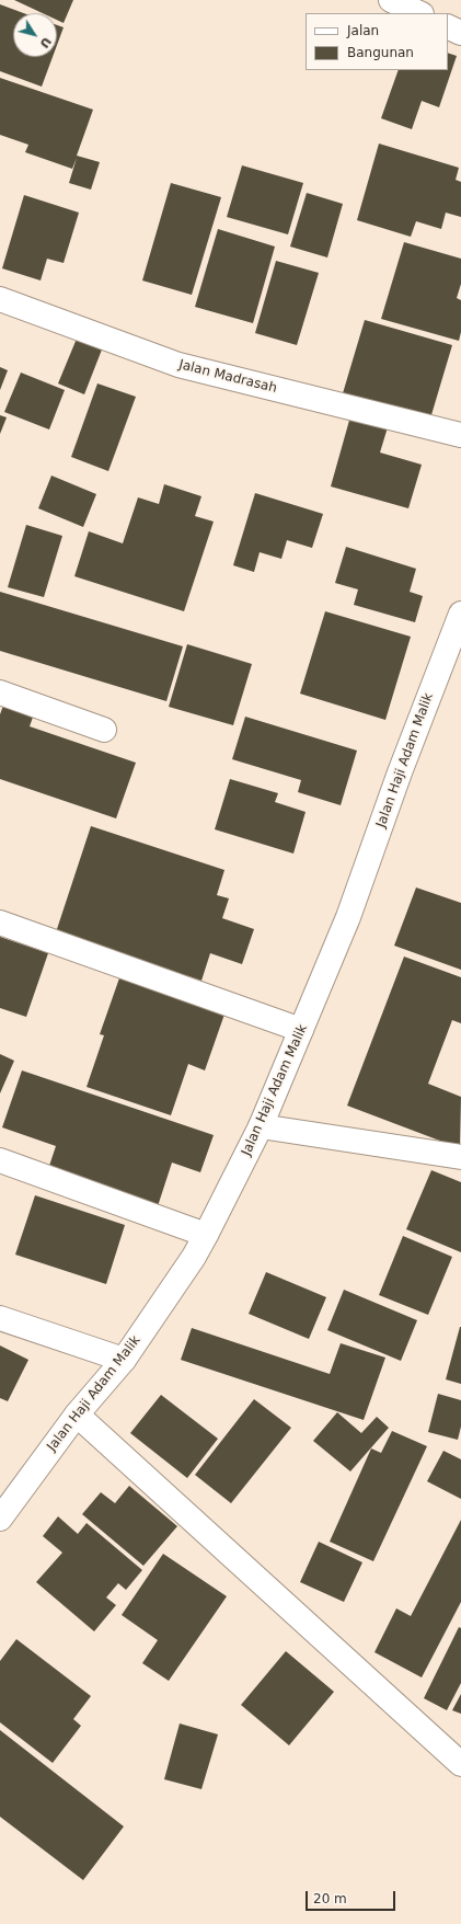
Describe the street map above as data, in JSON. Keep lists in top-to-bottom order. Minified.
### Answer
{"streets":{"street":["Jalan Madrasah","Jalan Haji Adam Malik"]},"legend":["Jalan","Bangunan"],"scale_bar":"20 m","north":"bottom right"}
